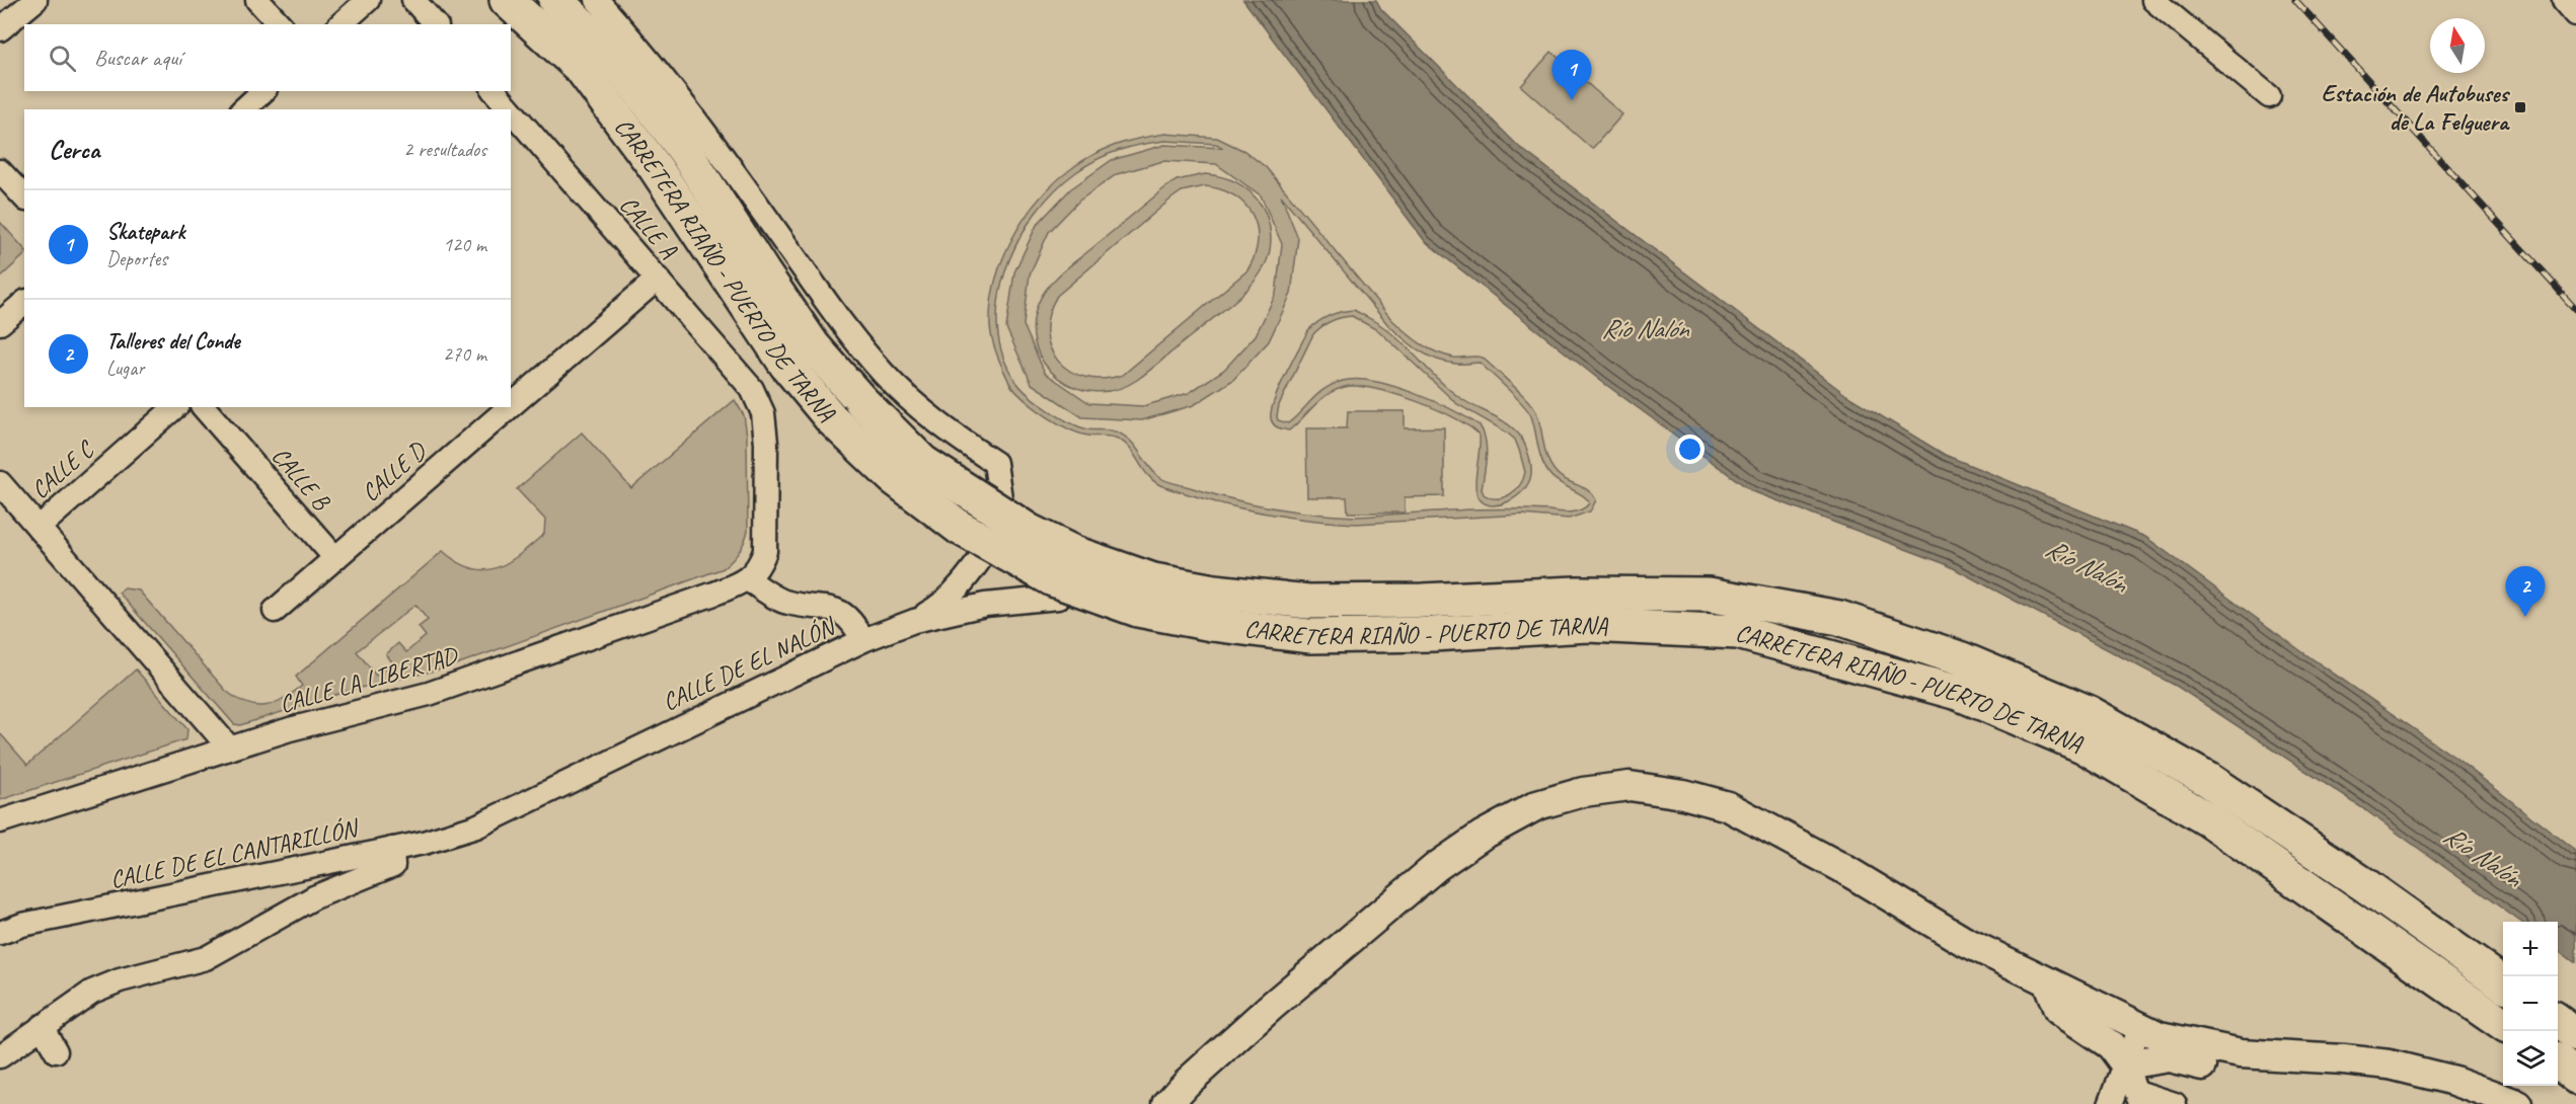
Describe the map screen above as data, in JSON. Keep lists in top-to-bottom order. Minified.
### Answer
{"streets":{"highway":["CARRETERA RIAÑO - PUERTO DE TARNA"],"street":["CALLE A","CALLE C","CALLE D","CALLE B","CALLE DE EL NALÓN","CALLE LA LIBERTAD","CALLE DE EL CANTARILLÓN"]},"crossings":[["CALLE A","CALLE D"],["CALLE A","CALLE LA LIBERTAD"],["CALLE D","CALLE B"],["CALLE DE EL NALÓN","CALLE DE EL CANTARILLÓN"]],"water":["Río Nalón"],"places":{"transit":["Estación de Autobuses de La Felguera"]},"north":"top","page":{"search":"Buscar aquí","pins":["1","2"],"heading":["Cerca","2 resultados"],"list":[{"mark":"1","name":"Skatepark","note":"Deportes","value":"120 m"},{"mark":"2","name":"Talleres del Conde","note":"Lugar","value":"270 m"}],"map_buttons":["+","−"]}}
